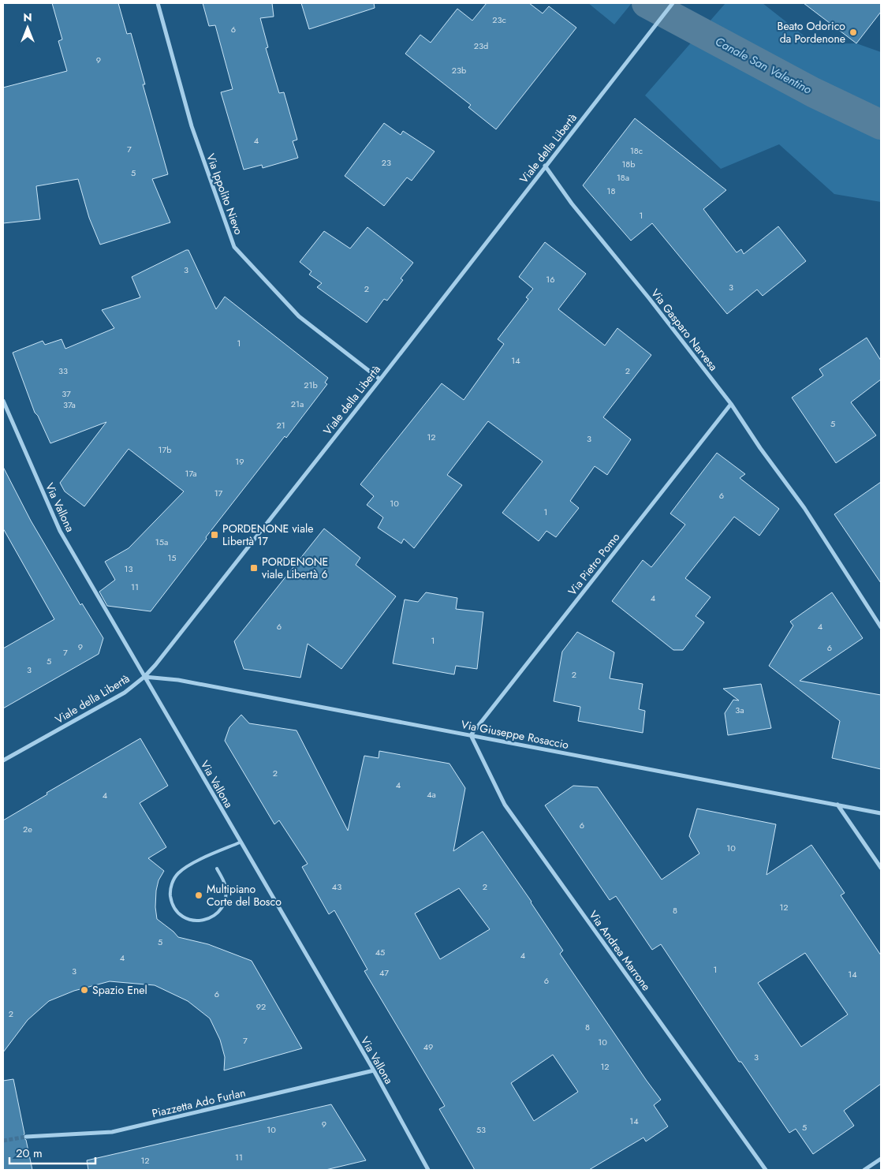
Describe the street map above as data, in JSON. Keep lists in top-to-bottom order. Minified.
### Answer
{"streets":{"street":["Viale della Libertà","Via Ippolito Nievo","Via Gasparo Narvesa","Via Vallona","Via Pietro Pomo","Via Giuseppe Rosaccio","Via Andrea Marrone","Piazzetta Ado Furlan"]},"crossings":[["Viale della Libertà","Via Ippolito Nievo"],["Viale della Libertà","Via Gasparo Narvesa"],["Viale della Libertà","Via Vallona"],["Viale della Libertà","Via Giuseppe Rosaccio"],["Via Gasparo Narvesa","Via Pietro Pomo"],["Via Vallona","Via Giuseppe Rosaccio"],["Via Vallona","Piazzetta Ado Furlan"],["Via Pietro Pomo","Via Giuseppe Rosaccio"],["Via Pietro Pomo","Via Andrea Marrone"],["Via Giuseppe Rosaccio","Via Andrea Marrone"]],"water":["Canale San Valentino"],"places":{"other":["Beato Odorico da Pordenone","Multipiano Corte del Bosco","Spazio Enel"],"transit":["PORDENONE viale Libertà 17","PORDENONE viale Libertà 6"]},"house_numbers":["23c","6","23d","9","23b","4","7","18c","23","18b","5","18a","18","1","3","16","3","2","1","14","33","2","21b","37","21a","37a","5","21","12","3","17b","19","17a","17","6","10","1","15a","15","13","11","4","6","4","1","9","6","7","5","3","2","3a","2","4","4a","4","6","2e","10","43","2","12","8","5","45","4","4","1","3","47","14","6","6","92","2","8","7","10","49","3","12","14","9","5","10","53","11","12"],"scale_bar":"20 m","north":"top"}
